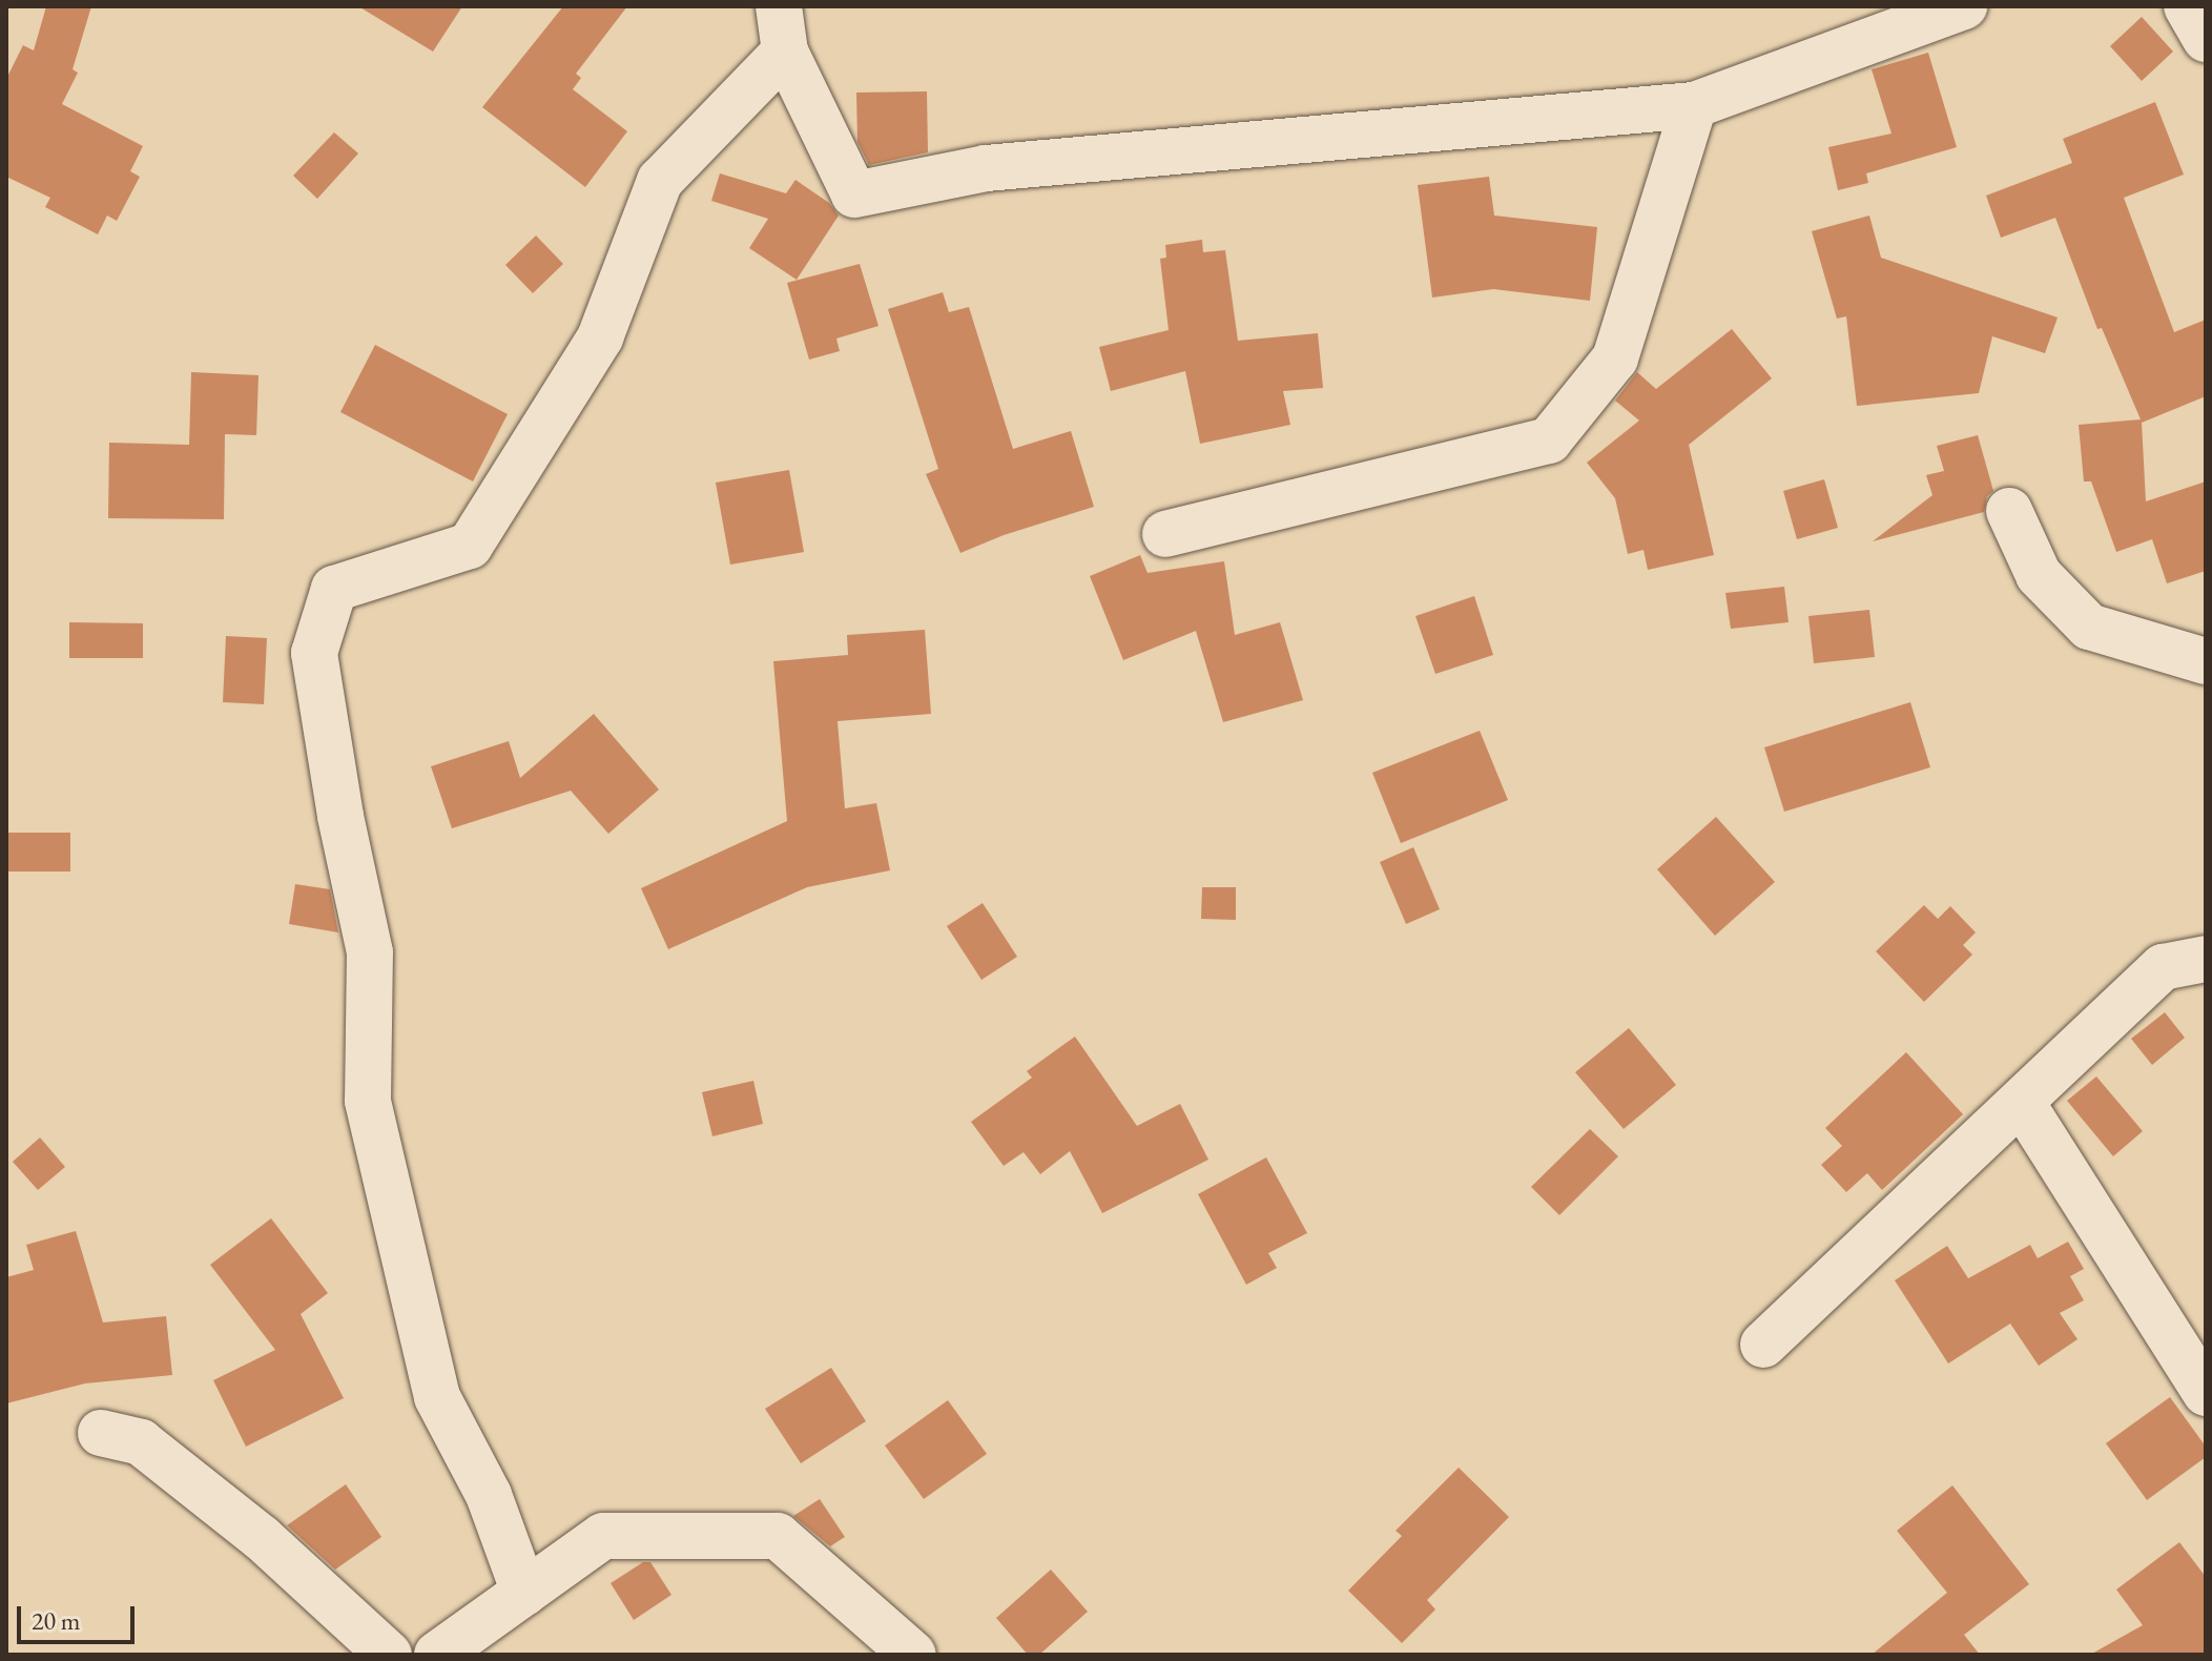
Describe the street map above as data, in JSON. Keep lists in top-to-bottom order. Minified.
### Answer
{"scale_bar":"20 m"}
